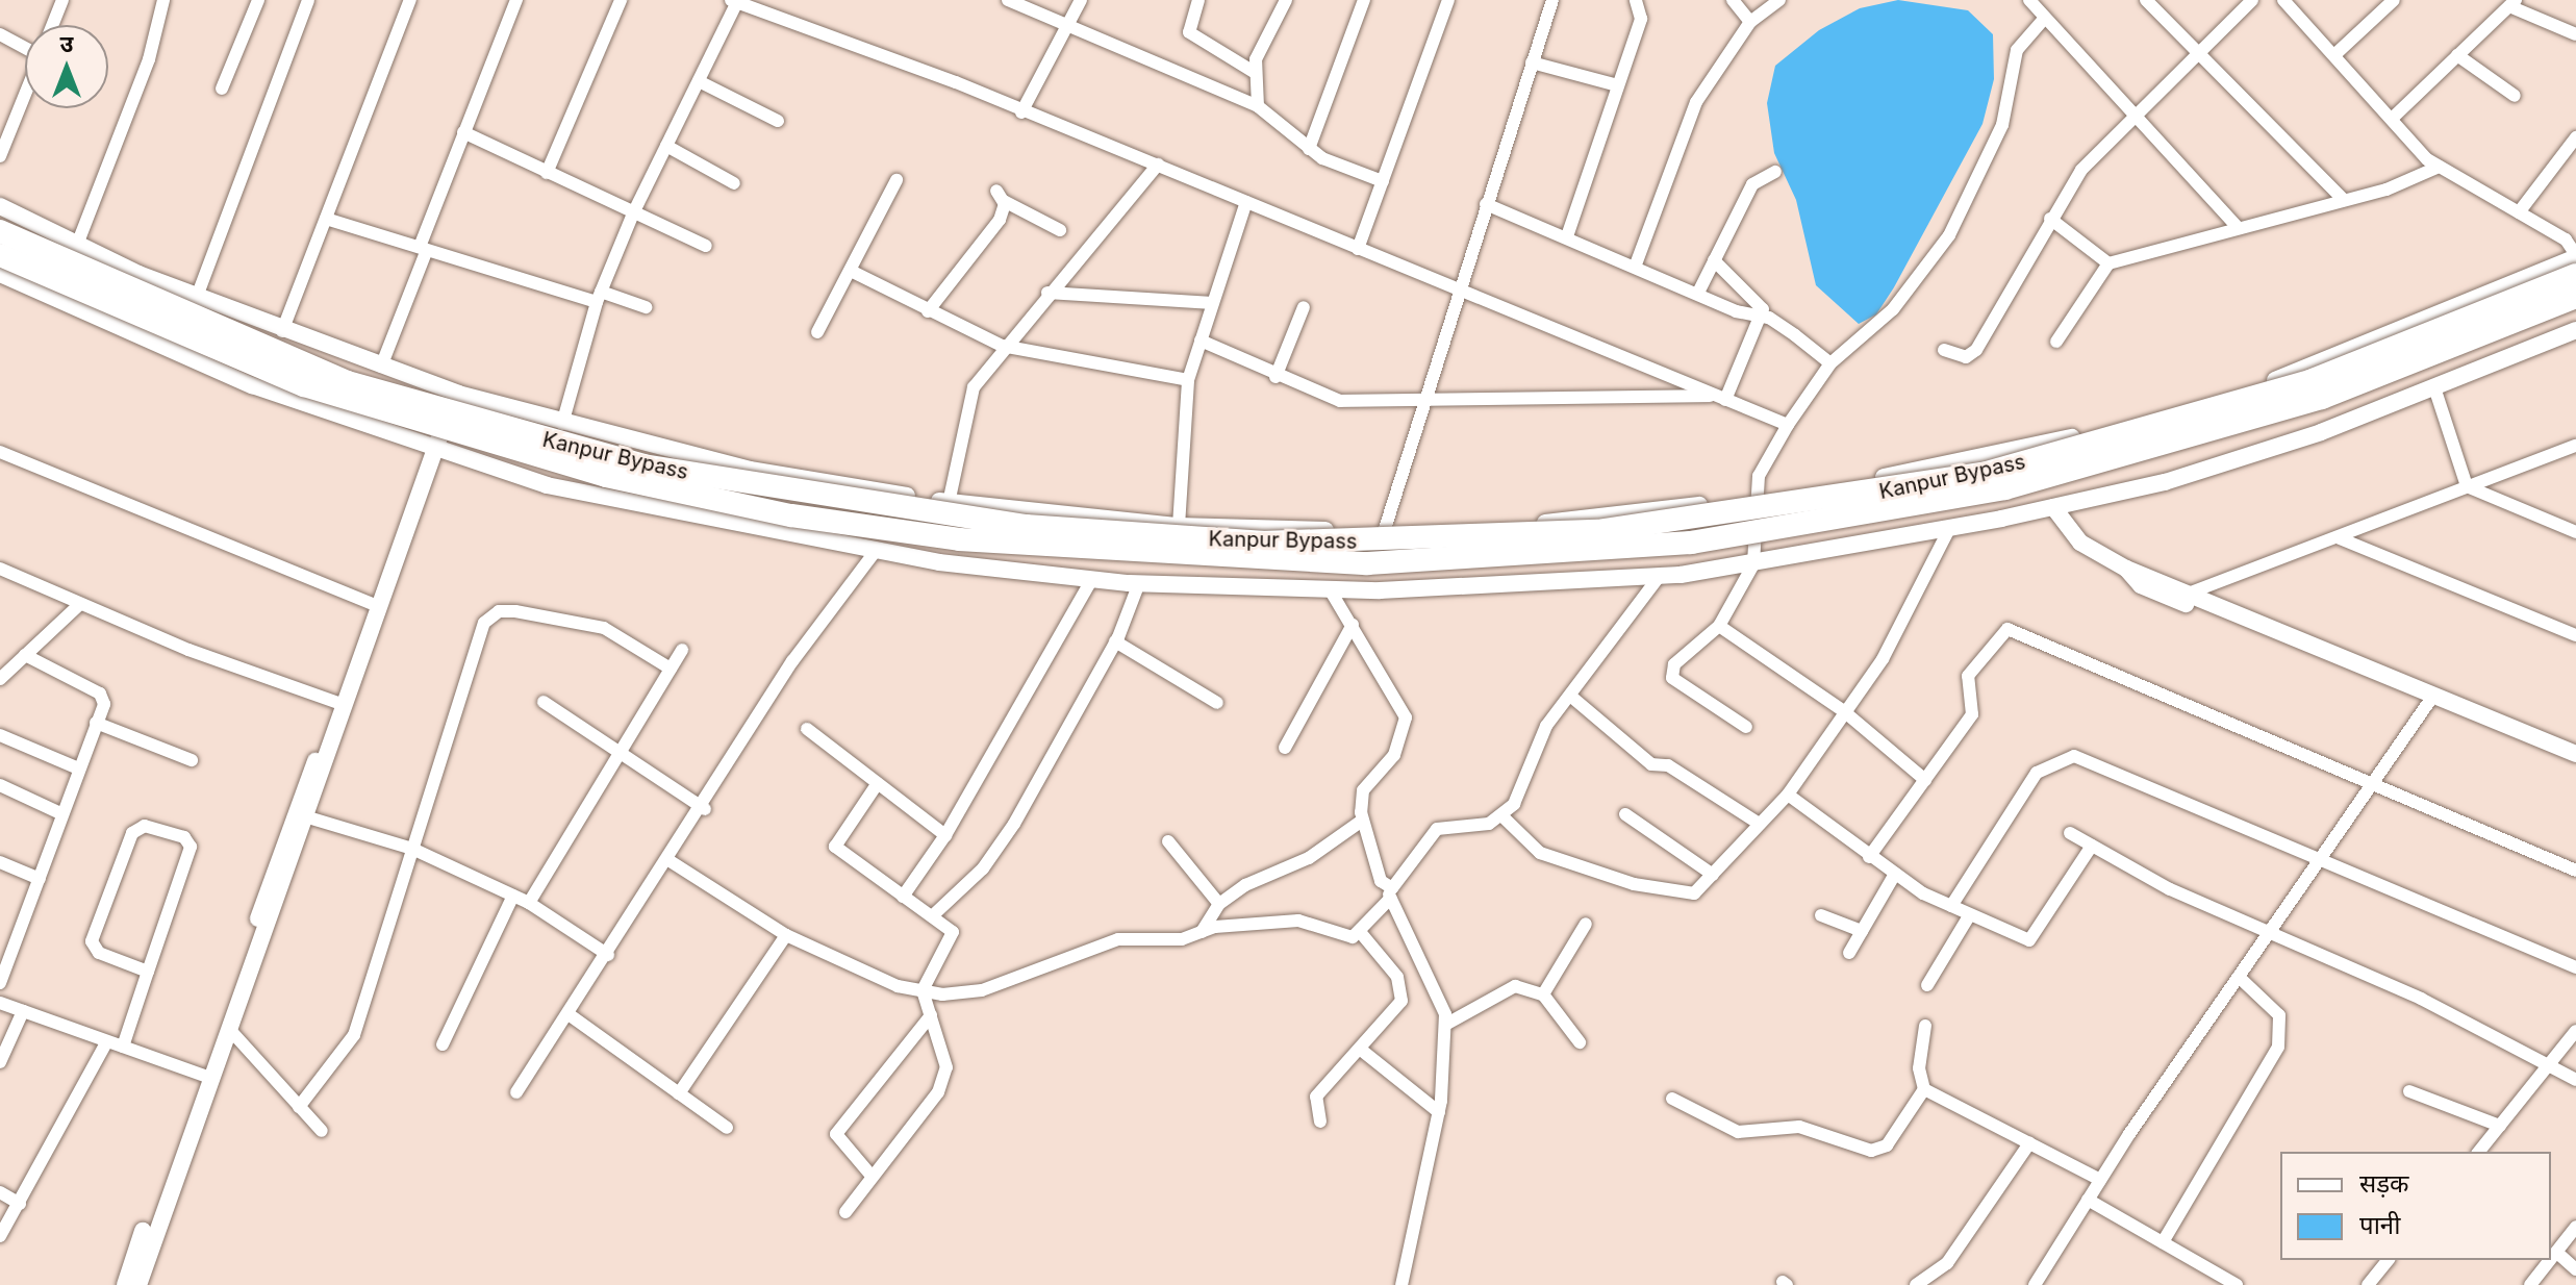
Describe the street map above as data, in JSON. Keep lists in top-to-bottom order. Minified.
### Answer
{"streets":{"highway":["Kanpur Bypass"]},"legend":["सड़क","पानी"],"north":"top"}
